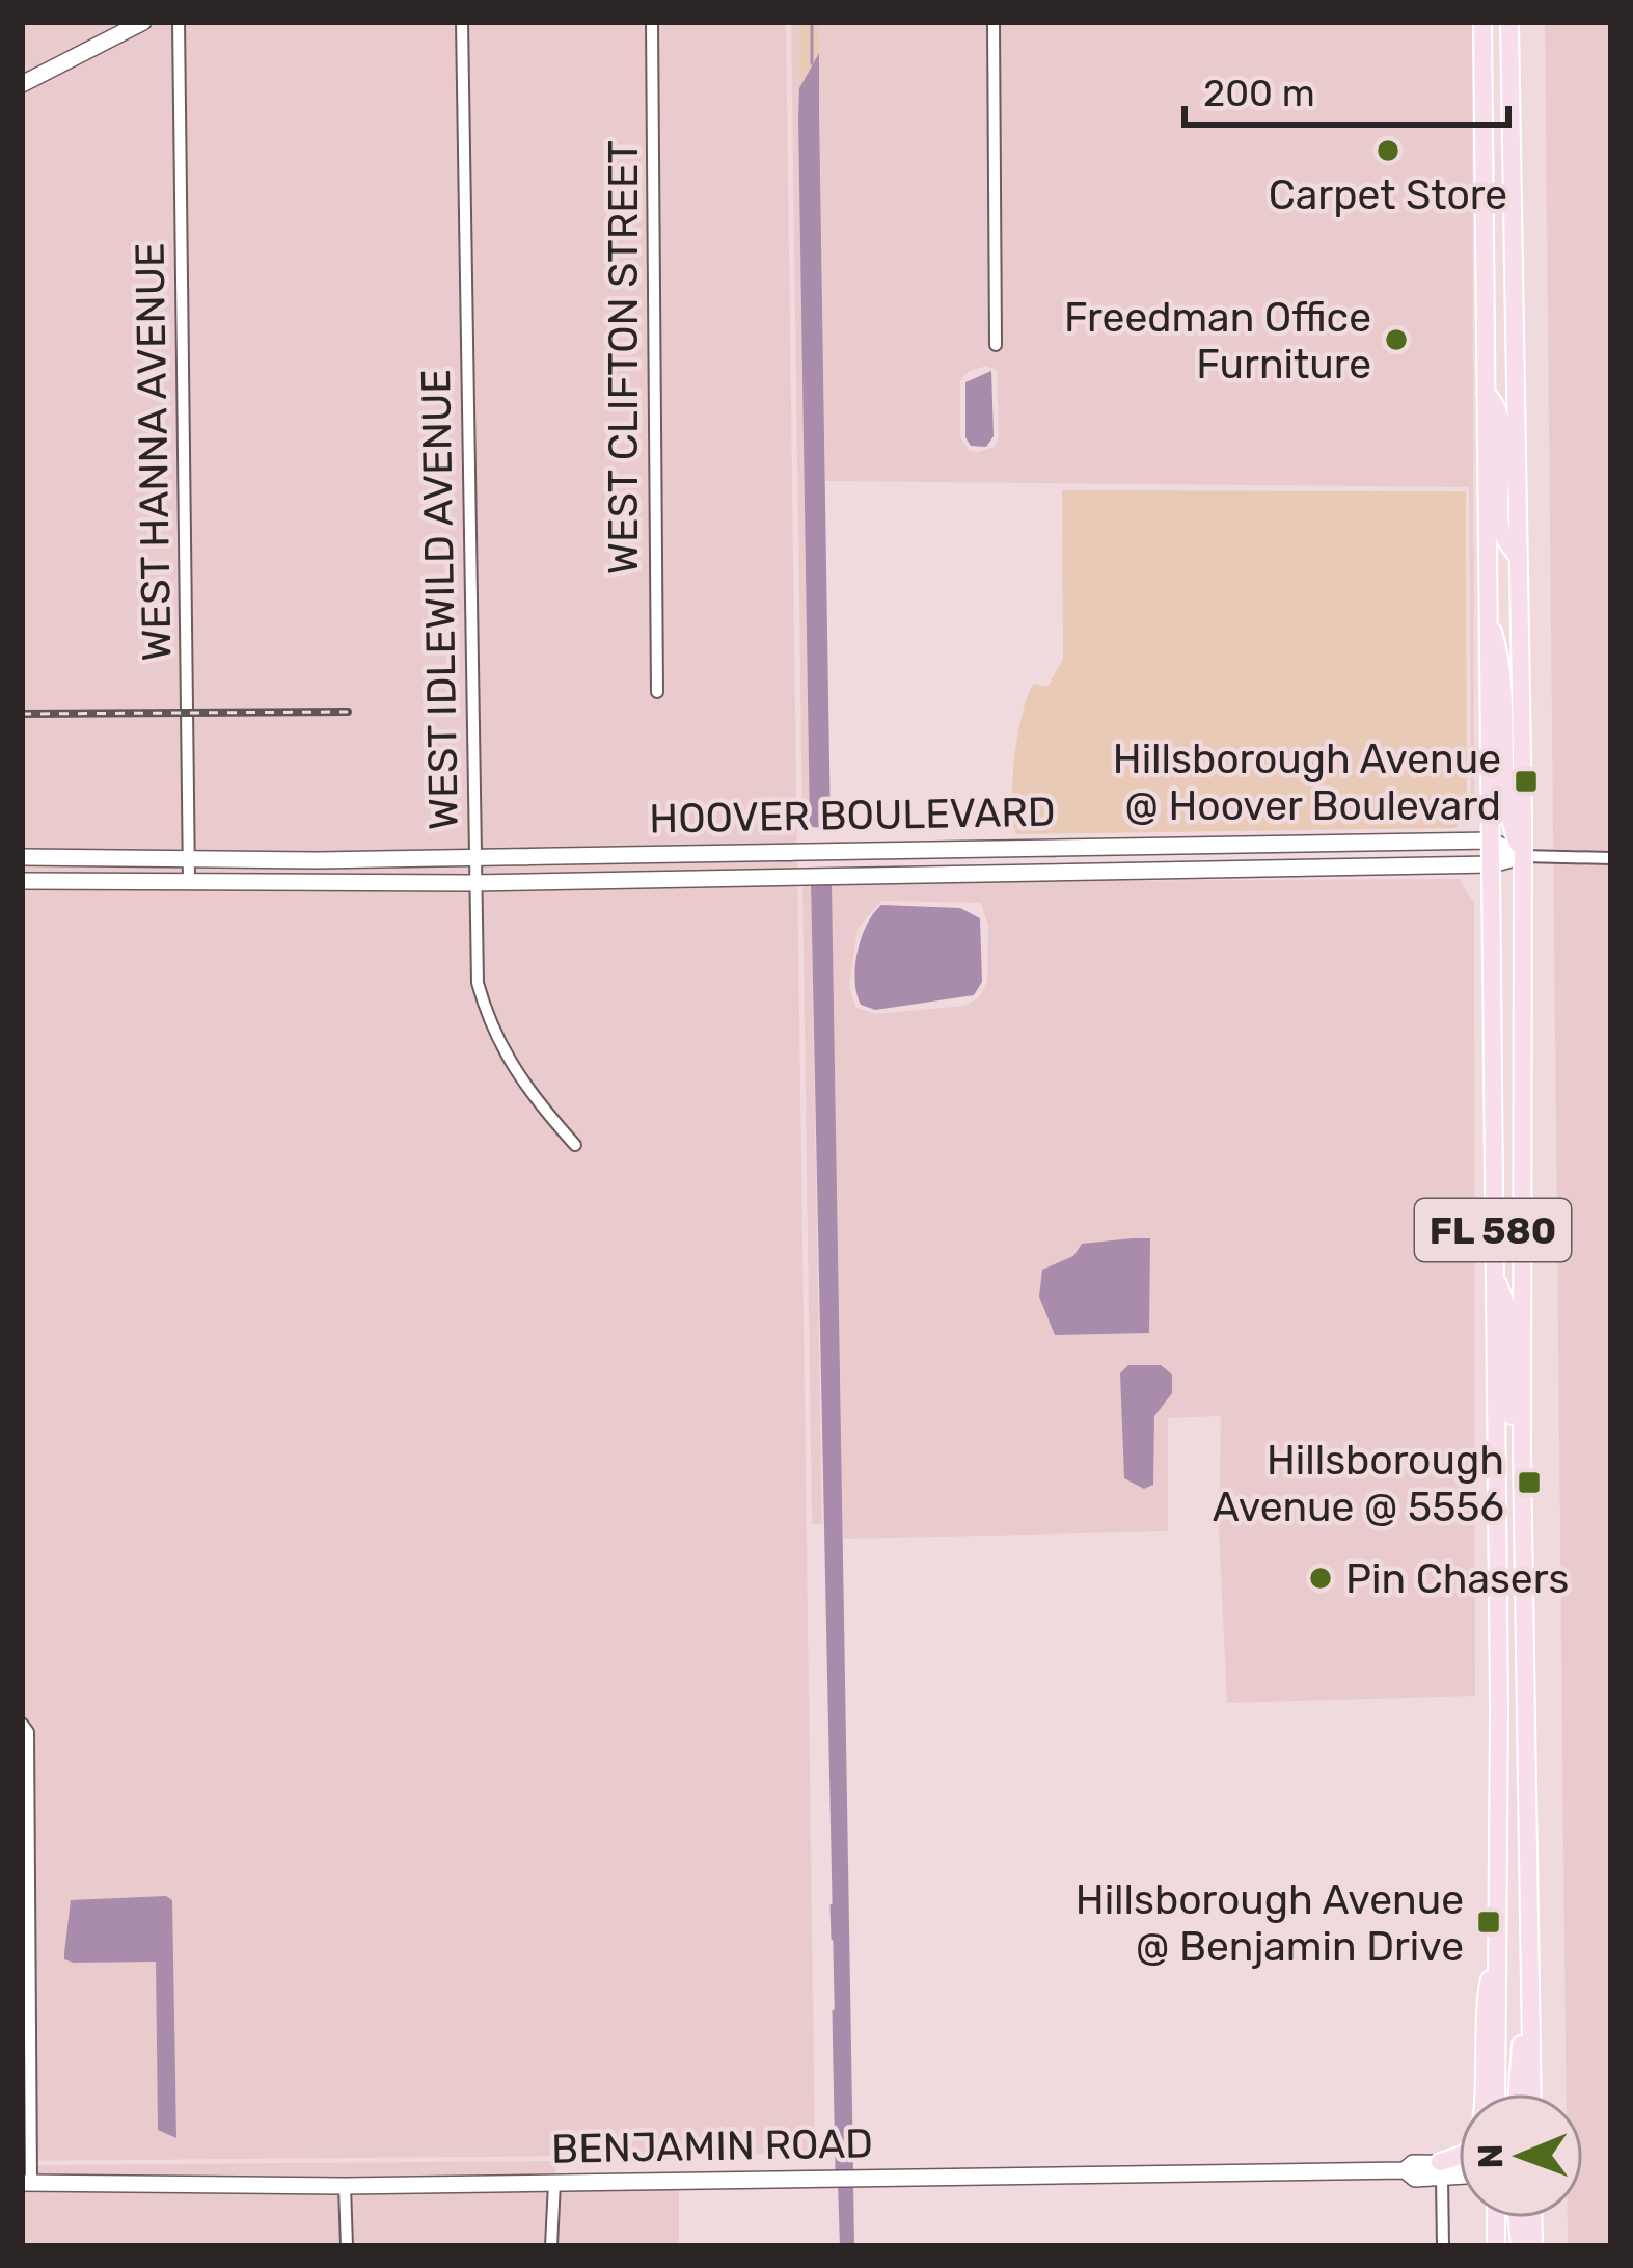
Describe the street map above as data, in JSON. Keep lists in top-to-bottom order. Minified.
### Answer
{"streets":{"main road":["HOOVER BOULEVARD","FL 580","BENJAMIN ROAD"],"street":["WEST CLIFTON STREET","WEST HANNA AVENUE","WEST IDLEWILD AVENUE"]},"crossings":[["WEST HANNA AVENUE","HOOVER BOULEVARD"],["WEST IDLEWILD AVENUE","HOOVER BOULEVARD"],["HOOVER BOULEVARD","FL 580"]],"places":{"other":["Carpet Store","Freedman Office Furniture","Pin Chasers"],"transit":["Hillsborough Avenue @ Hoover Boulevard","Hillsborough Avenue @ 5556","Hillsborough Avenue @ Benjamin Drive"]},"scale_bar":"200 m","north":"left"}
